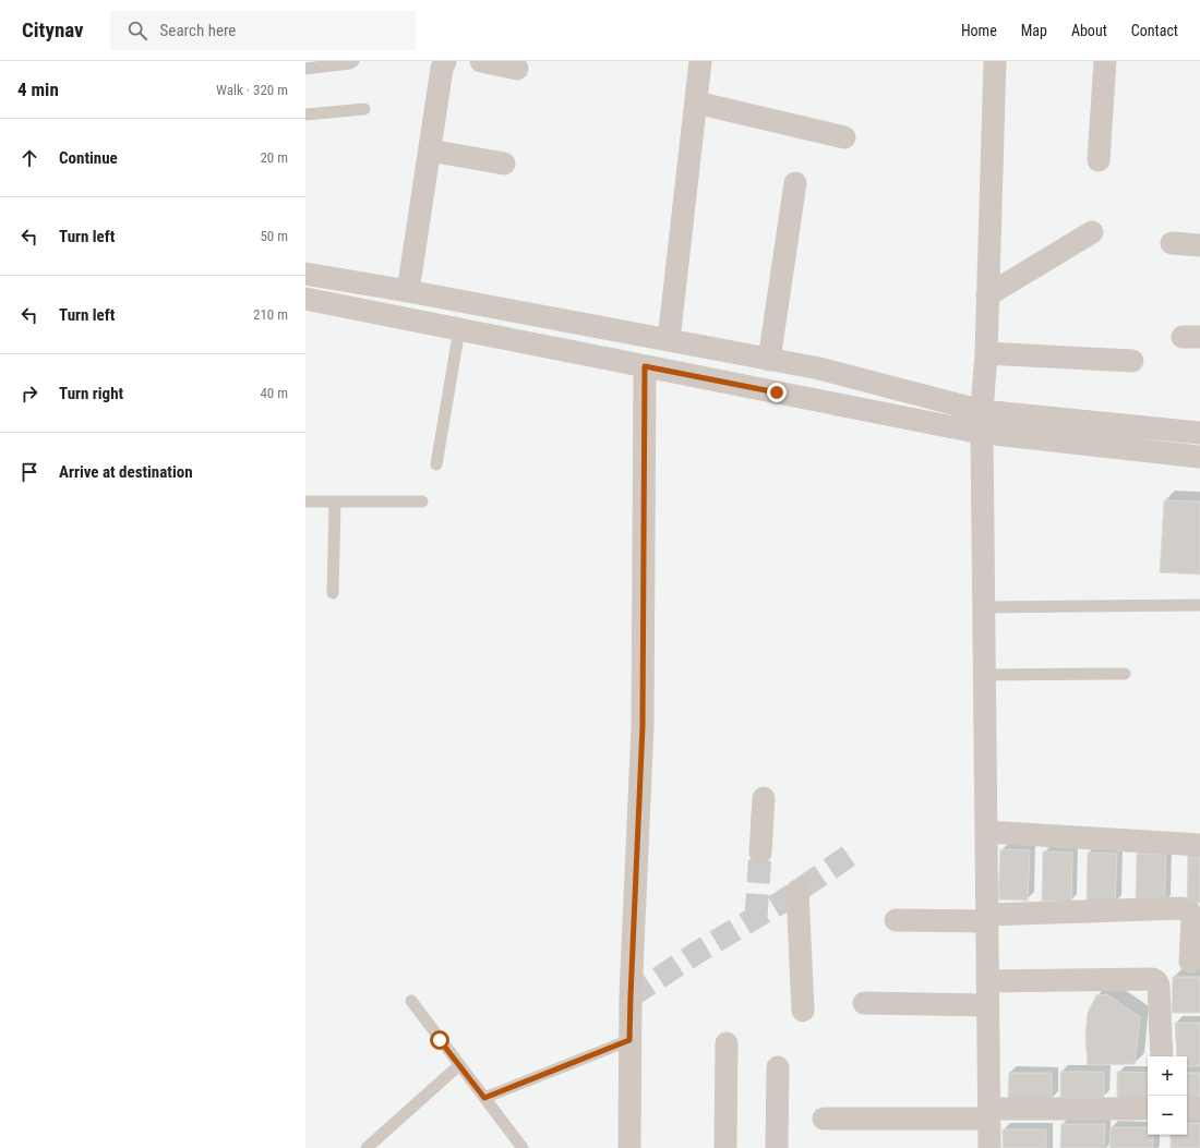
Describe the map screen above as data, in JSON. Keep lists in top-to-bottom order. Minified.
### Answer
{"page":{"header":"Citynav","search":"Search here","nav":["Home","Map","About","Contact"],"heading":["4 min","Walk · 320 m"],"list":[["Continue","20 m"],["Turn left","50 m"],["Turn left","210 m"],["Turn right","40 m"],"Arrive at destination"],"map_buttons":["+","−"]}}
